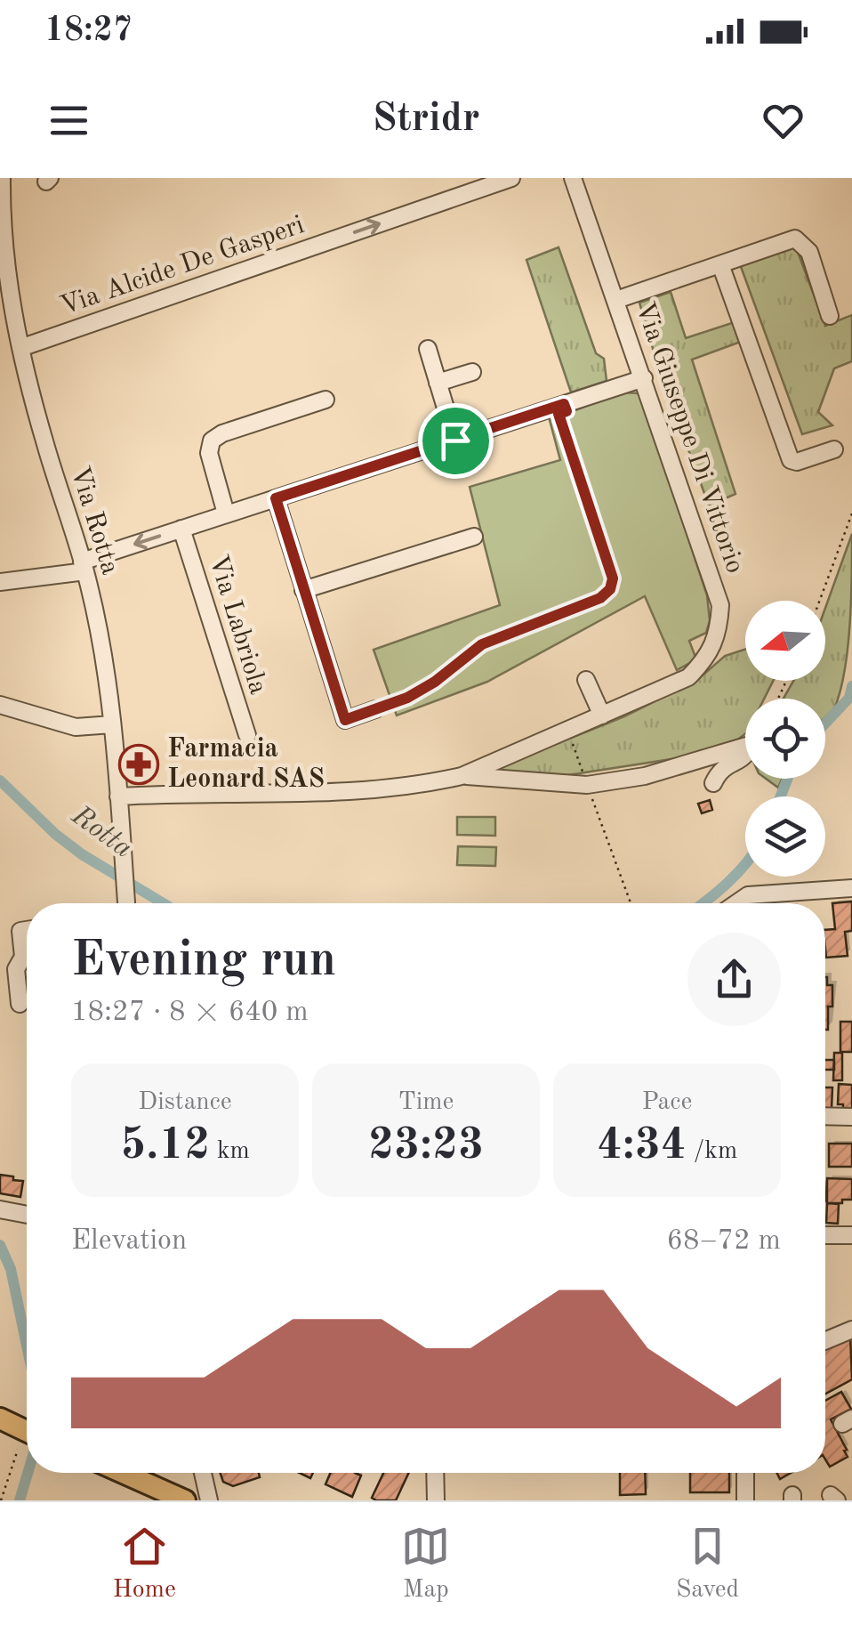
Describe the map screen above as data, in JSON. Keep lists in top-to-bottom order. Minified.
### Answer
{"streets":{"street":["Via Alcide De Gasperi","Via Giuseppe Di Vittorio","Via Rotta","Via Labriola"]},"crossings":[["Via Alcide De Gasperi","Via Rotta"],["Via Giuseppe Di Vittorio","Via Rotta"]],"one_way":["Via Alcide De Gasperi"],"water":["Rotta"],"places":{"pharmacy":["Farmacia Leonard SAS"]},"north":"left","page":{"status":"18:27","header":"Stridr","heading":["Evening run","18:27 · 8 × 640 m"],"stats":[["Distance","5.12 km"],["Time","23:23"],["Pace","4:34 /km"]],"chart":["Elevation","68–72 m"],"tabs":["Home","Map","Saved"]}}
